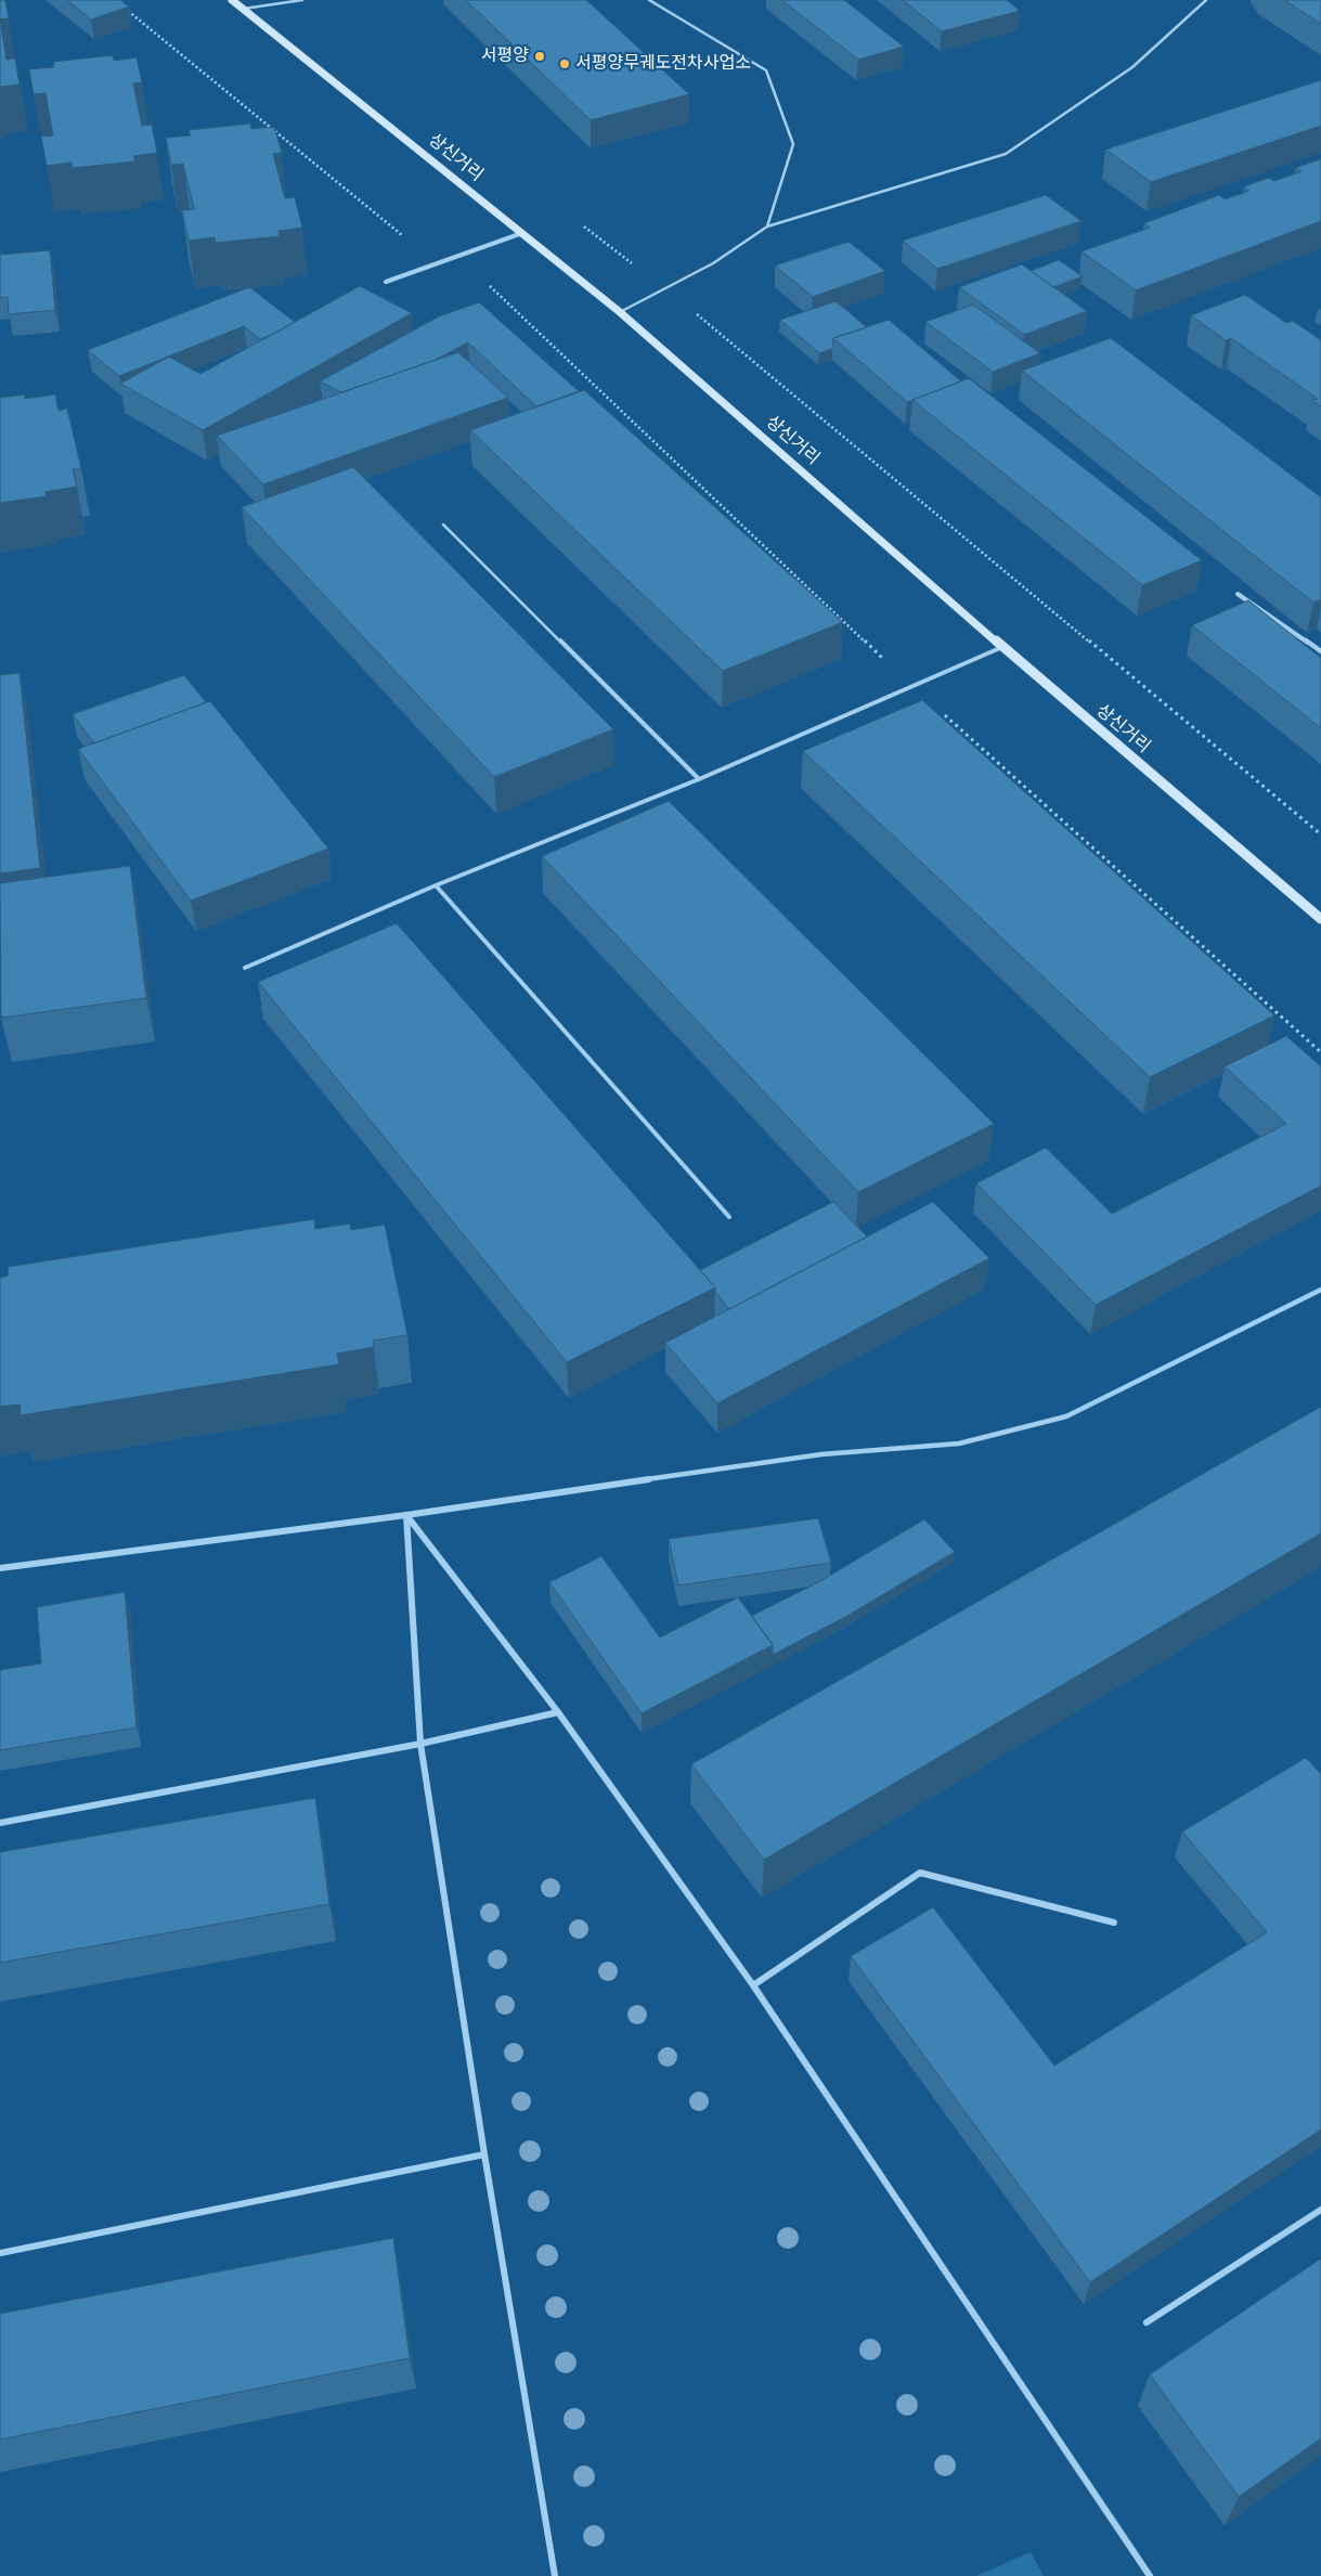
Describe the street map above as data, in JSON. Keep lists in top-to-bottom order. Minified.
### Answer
{"streets":{"main road":["상신거리"]},"places":["서평양","서평양무궤도전차사업소"]}
